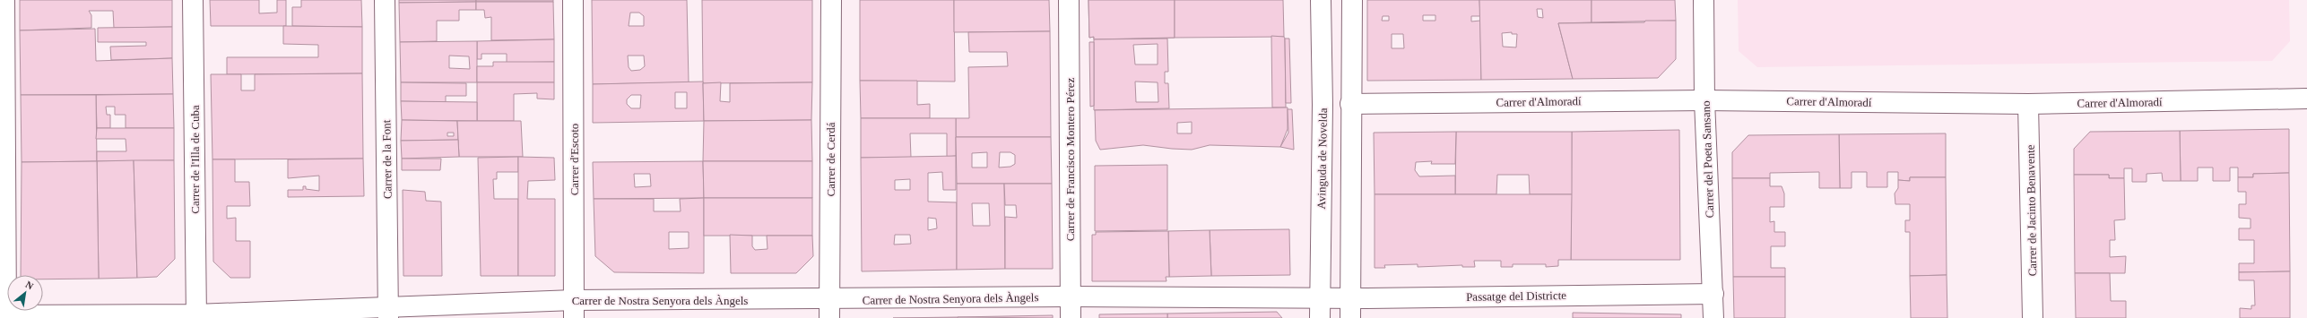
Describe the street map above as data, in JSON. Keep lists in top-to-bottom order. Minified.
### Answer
{"streets":{"street":["Carrer d'Almoradí","Avinguda de Novelda","Carrer de l'Illa de Cuba","Carrer de la Font","Carrer d'Escoto","Carrer de Cerdá","Carrer de Francisco Montero Pérez","Carrer del Poeta Sansano","Carrer de Jacinto Benavente","Passatge del Districte","Carrer de Nostra Senyora dels Àngels"]},"crossings":[["Carrer d'Almoradí","Carrer del Poeta Sansano"],["Carrer d'Almoradí","Carrer de Jacinto Benavente"],["Avinguda de Novelda","Passatge del Districte"],["Avinguda de Novelda","Carrer de Nostra Senyora dels Àngels"],["Carrer de l'Illa de Cuba","Carrer de Nostra Senyora dels Àngels"],["Carrer de la Font","Carrer de Nostra Senyora dels Àngels"],["Carrer d'Escoto","Carrer de Nostra Senyora dels Àngels"],["Carrer de Cerdá","Carrer de Nostra Senyora dels Àngels"],["Carrer de Francisco Montero Pérez","Carrer de Nostra Senyora dels Àngels"],["Carrer del Poeta Sansano","Passatge del Districte"],["Passatge del Districte","Carrer de Nostra Senyora dels Àngels"]],"north":"top right"}
